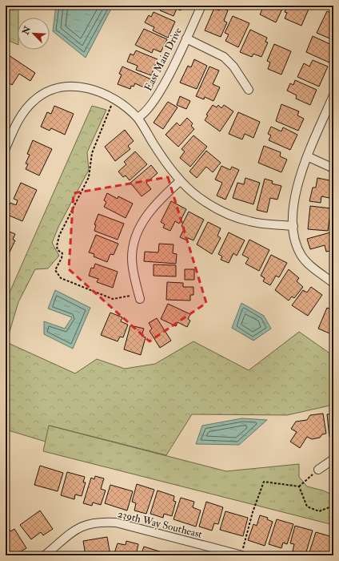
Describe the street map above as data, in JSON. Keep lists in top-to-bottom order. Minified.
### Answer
{"streets":{"street":["East Main Drive","239th Way Southeast"]},"north":"top left"}
